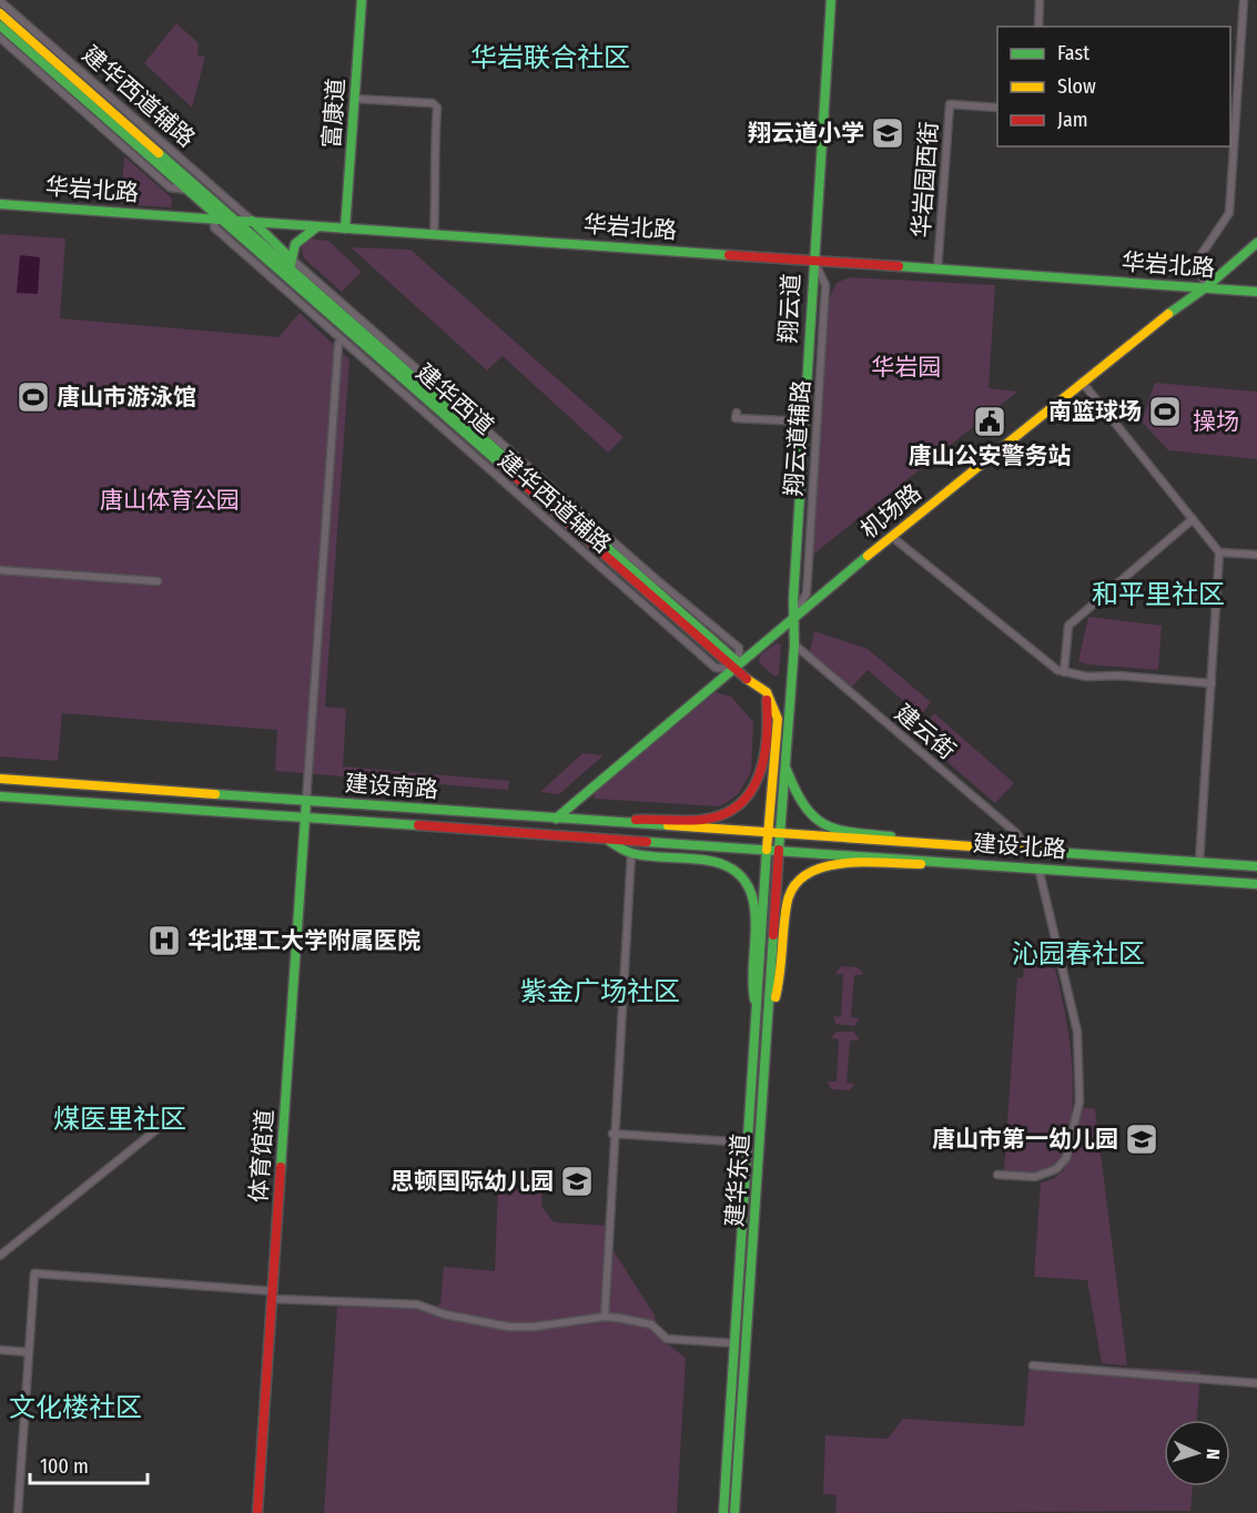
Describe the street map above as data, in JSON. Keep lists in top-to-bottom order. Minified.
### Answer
{"streets":{"main road":["富康道","华岩北路","翔云道","建华西道","机场路","建设南路","建设北路","体育馆道","建华东道"],"street":["建华西道辅路","华岩园西街","翔云道辅路","建云街"]},"crossings":[["建华西道辅路","华岩北路"],["建华西道辅路","建华西道"],["建华西道辅路","机场路"],["富康道","华岩北路"],["华岩园西街","华岩北路"],["华岩北路","翔云道"],["华岩北路","建华西道"],["华岩北路","翔云道辅路"],["华岩北路","机场路"],["翔云道","翔云道辅路"],["翔云道","机场路"],["翔云道","建云街"],["建华西道","机场路"],["翔云道辅路","机场路"],["机场路","建设南路"],["建云街","建设北路"],["建设南路","建设北路"],["建设南路","体育馆道"],["建设南路","建华东道"],["建设北路","建华东道"]],"districts":["华岩联合社区","和平里社区","沁园春社区","紫金广场社区","煤医里社区","文化楼社区"],"parks":["华岩园","操场","唐山体育公园"],"places":{"school or university":["翔云道小学","唐山市第一幼儿园","思顿国际幼儿园"],"sports":["唐山市游泳馆","南篮球场"],"public building":["唐山公安警务站"],"hospital":["华北理工大学附属医院"]},"legend":["Fast","Slow","Jam"],"scale_bar":"100 m","north":"right"}
